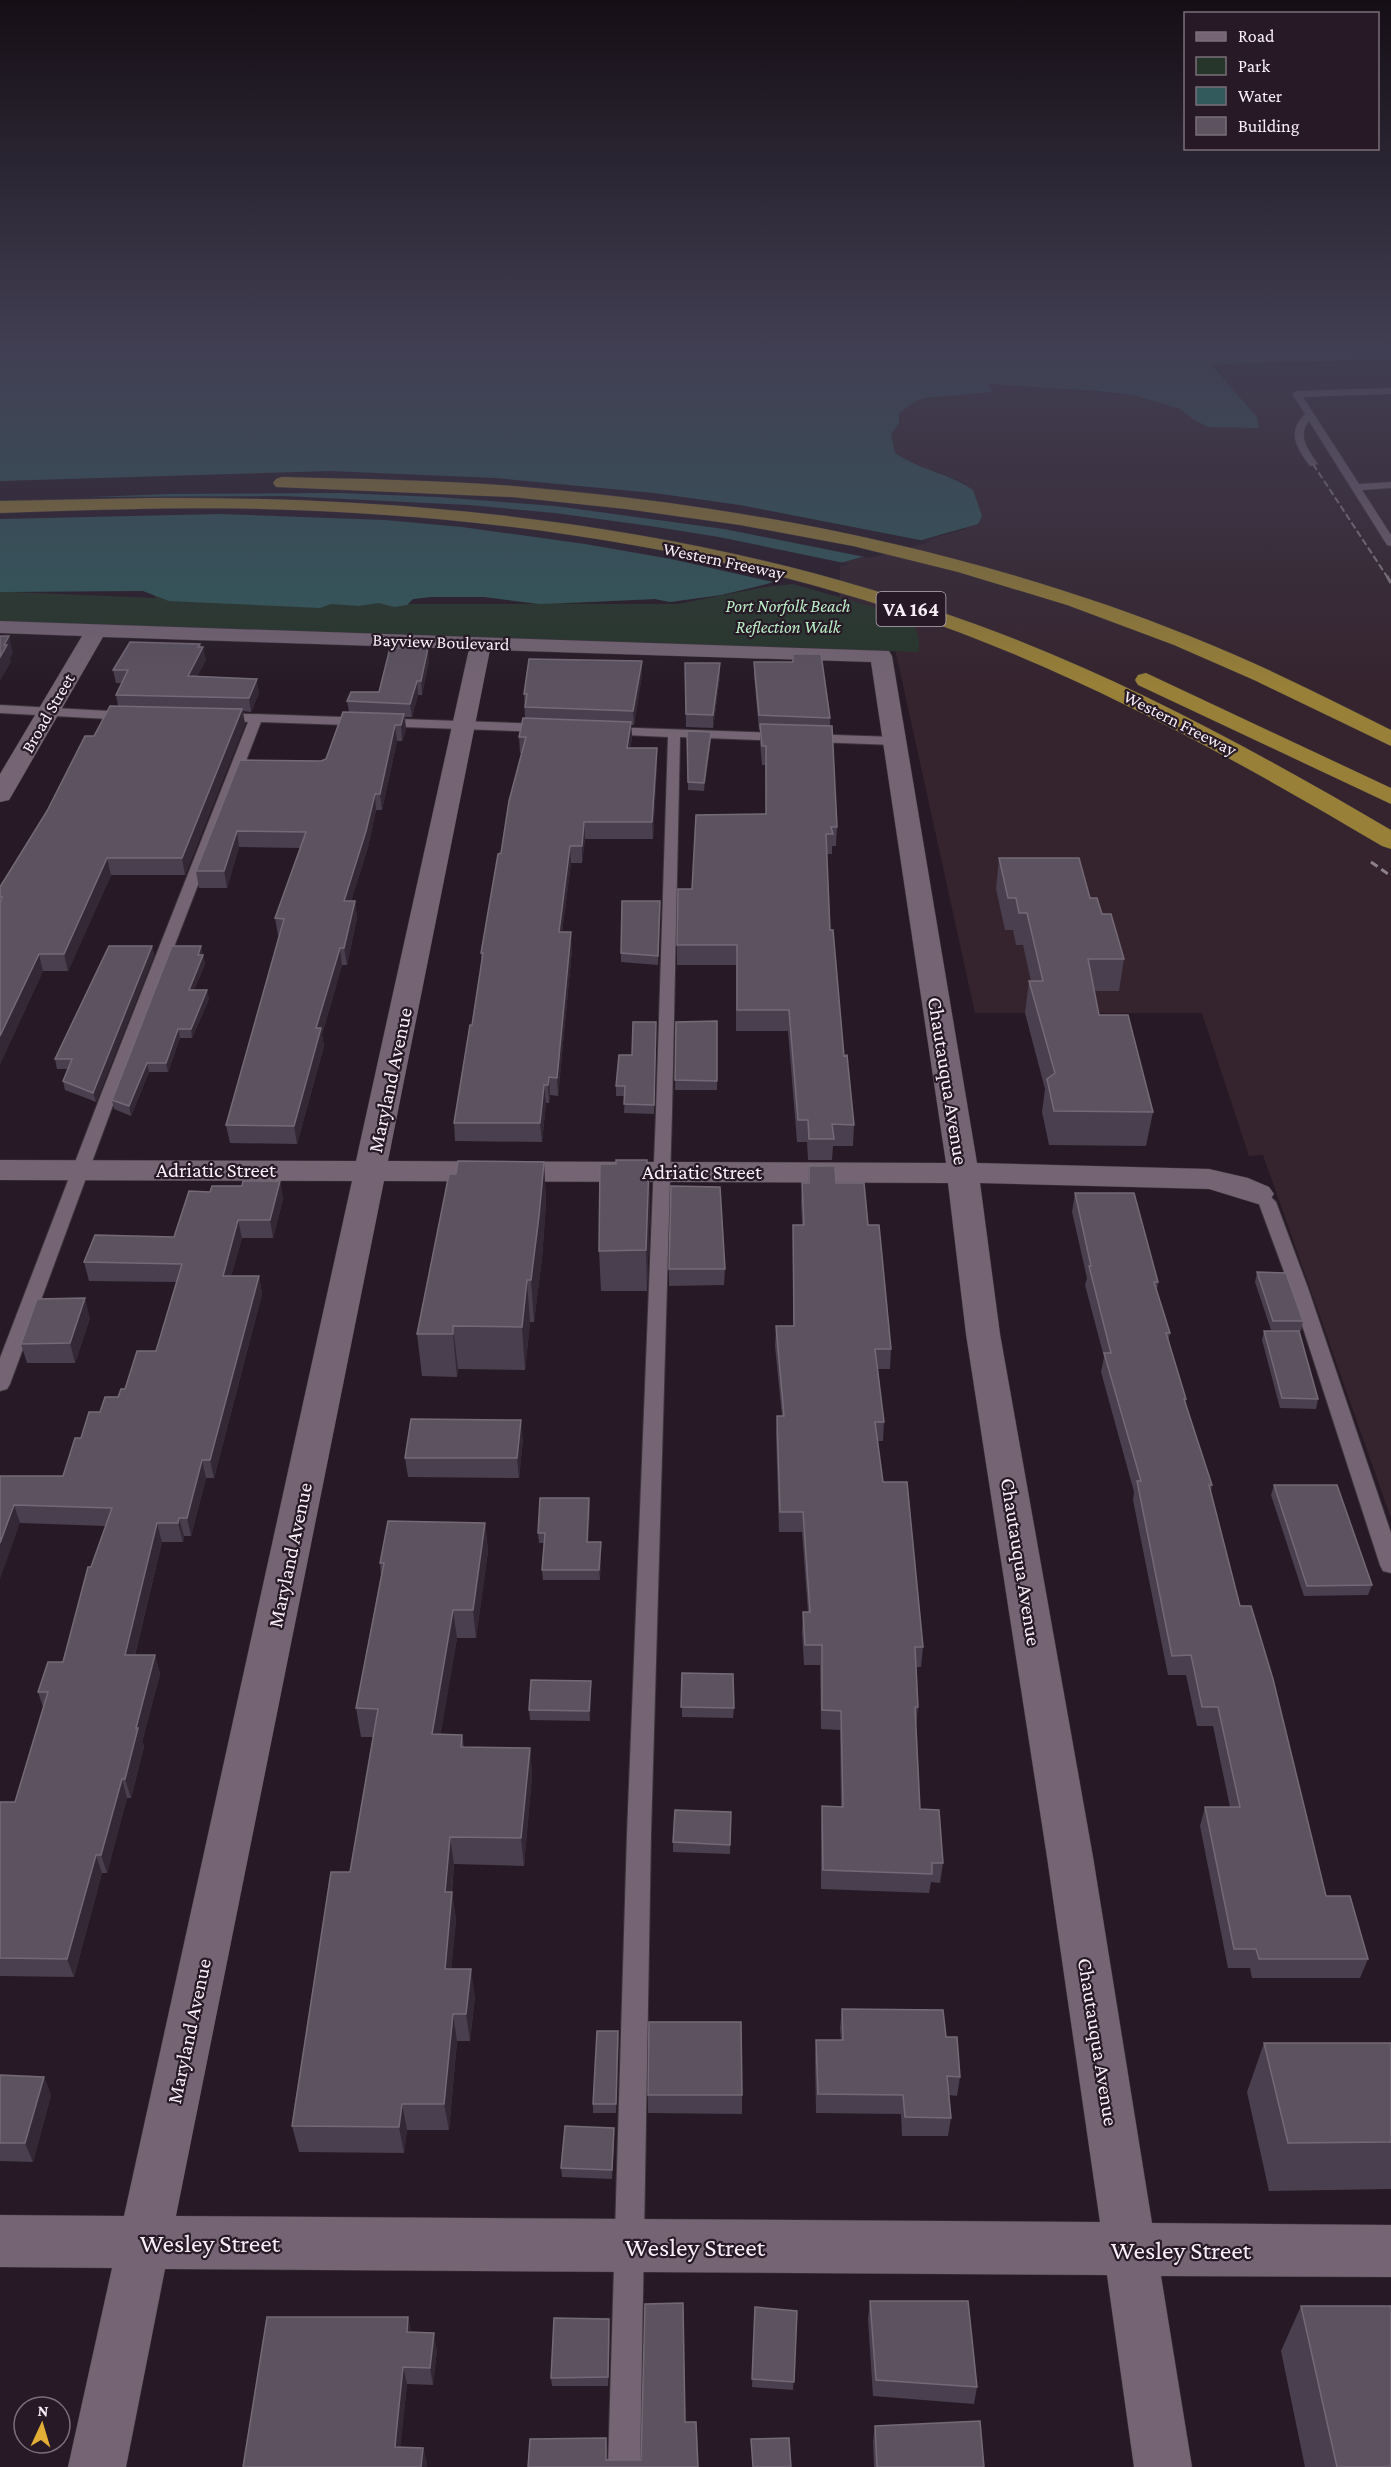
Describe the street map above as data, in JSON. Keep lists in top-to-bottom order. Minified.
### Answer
{"streets":{"highway":["Western Freeway","VA 164"],"street":["Bayview Boulevard","Broad Street","Maryland Avenue","Chautauqua Avenue","Adriatic Street","Wesley Street"]},"crossings":[["Bayview Boulevard","Broad Street"],["Bayview Boulevard","Maryland Avenue"],["Bayview Boulevard","Chautauqua Avenue"],["Maryland Avenue","Adriatic Street"],["Maryland Avenue","Wesley Street"],["Chautauqua Avenue","Adriatic Street"],["Chautauqua Avenue","Wesley Street"]],"parks":["Port Norfolk Beach Reflection Walk"],"legend":["Road","Park","Water","Building"],"north":"top"}
